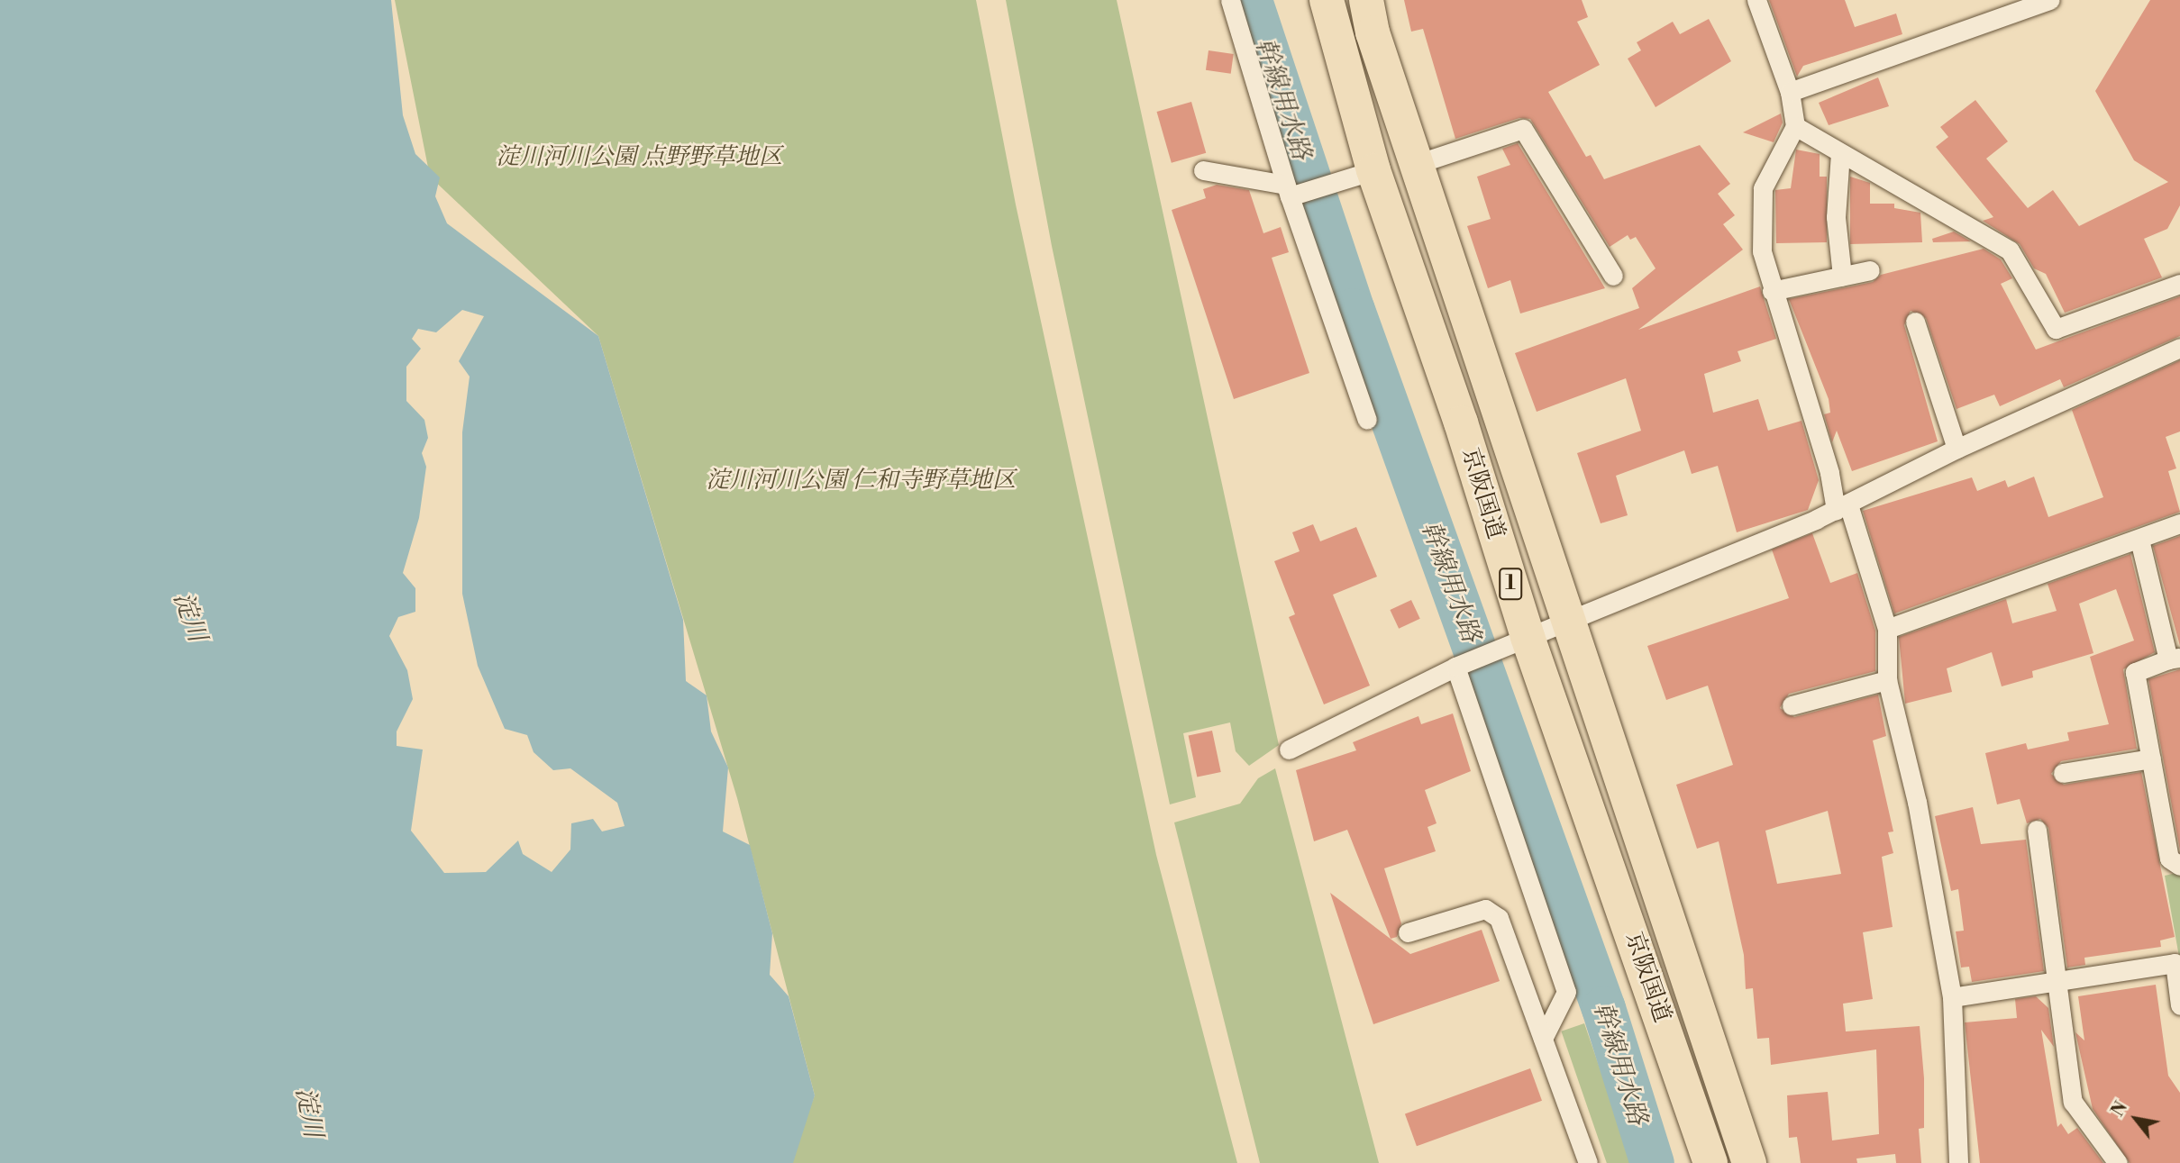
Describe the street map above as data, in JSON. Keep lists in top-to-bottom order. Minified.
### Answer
{"streets":{"highway":["京阪国道","1"]},"water":["幹線用水路","淀川"],"parks":["淀川河川公園 点野野草地区","淀川河川公園 仁和寺野草地区"],"north":"top left"}
